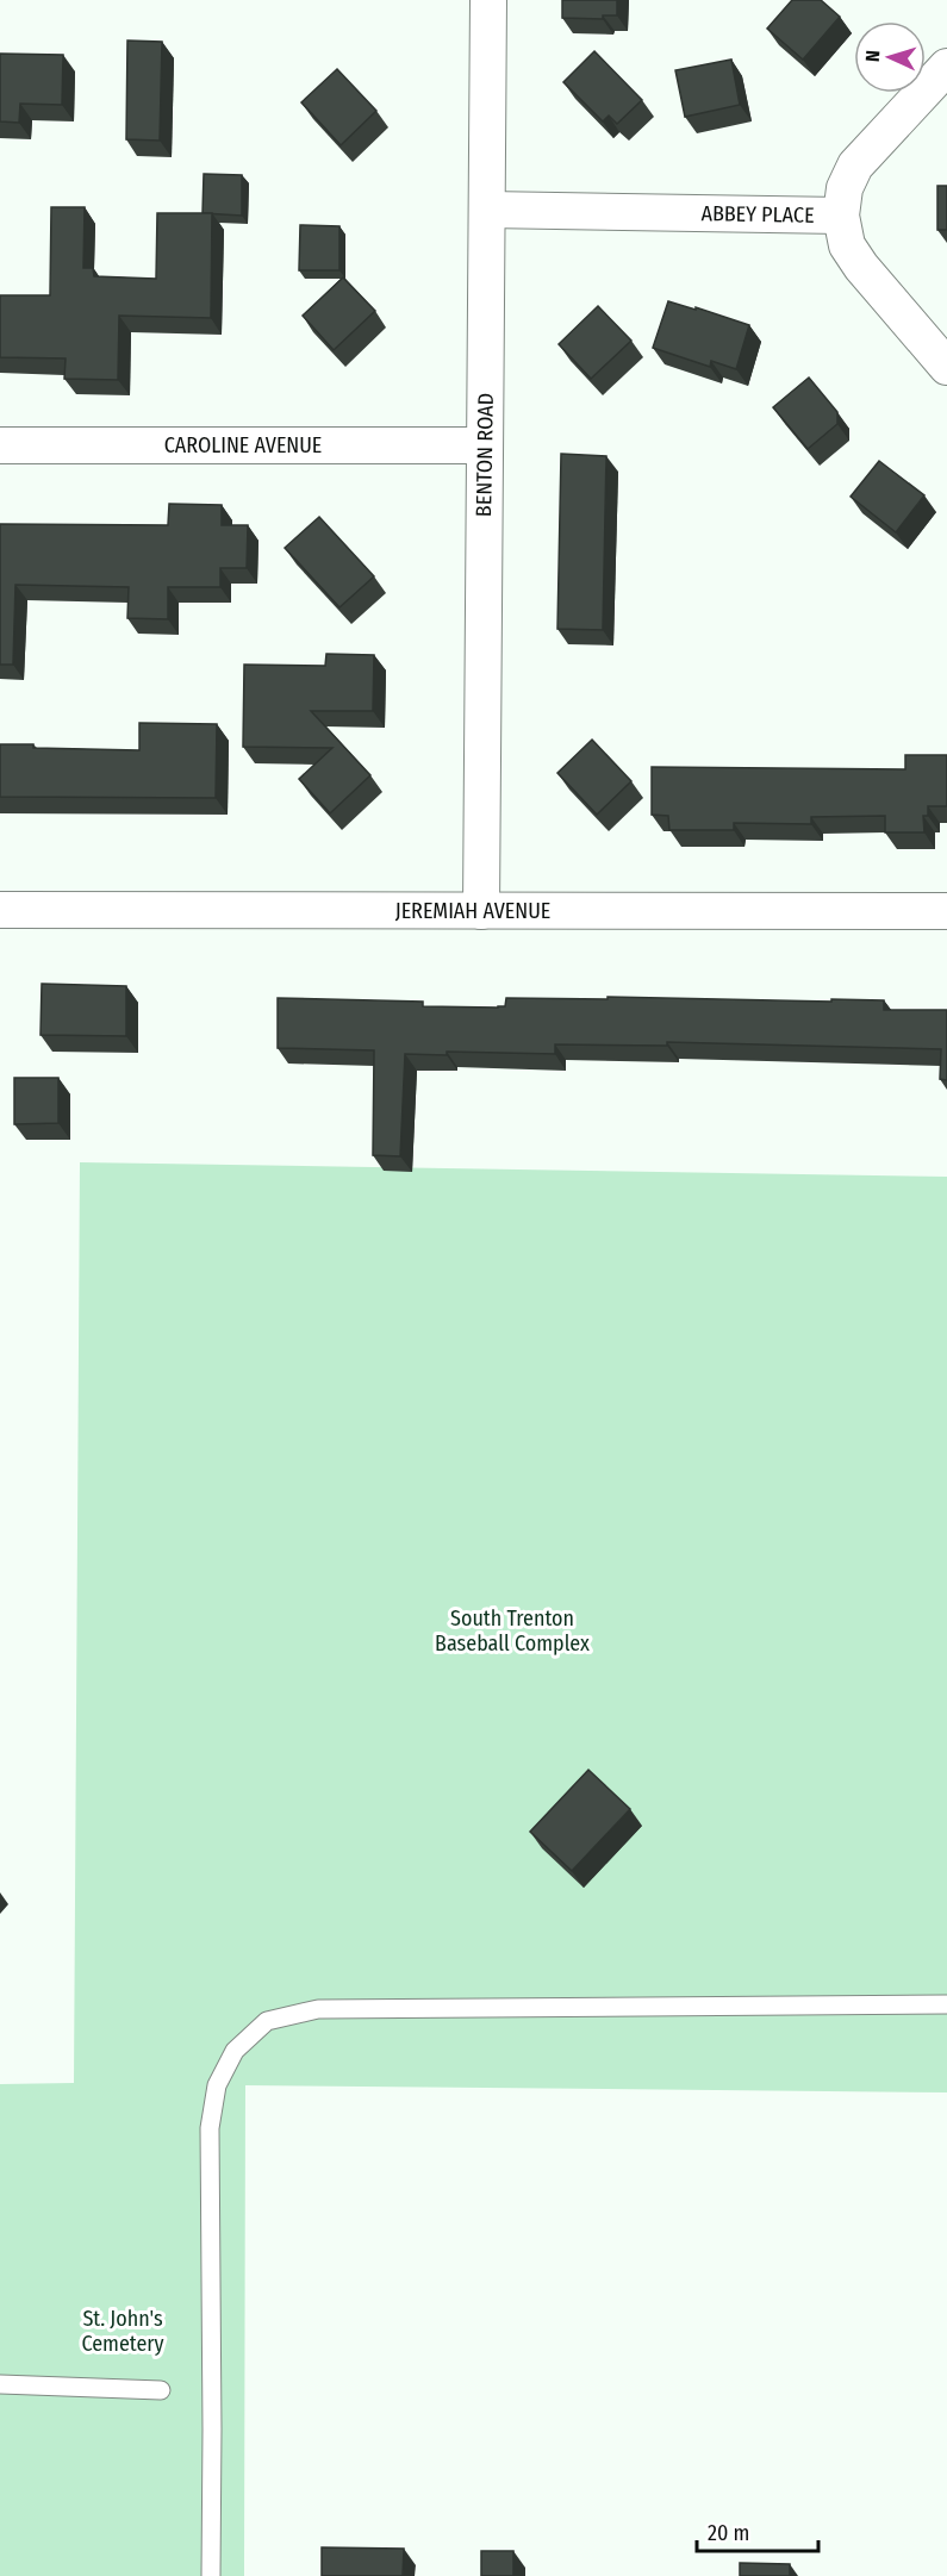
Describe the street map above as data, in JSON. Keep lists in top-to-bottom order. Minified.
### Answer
{"streets":{"street":["ABBEY PLACE","CAROLINE AVENUE","BENTON ROAD","JEREMIAH AVENUE"]},"crossings":[["ABBEY PLACE","BENTON ROAD"],["CAROLINE AVENUE","BENTON ROAD"],["BENTON ROAD","JEREMIAH AVENUE"]],"parks":["South Trenton Baseball Complex","St. John's Cemetery"],"scale_bar":"20 m","north":"left"}
